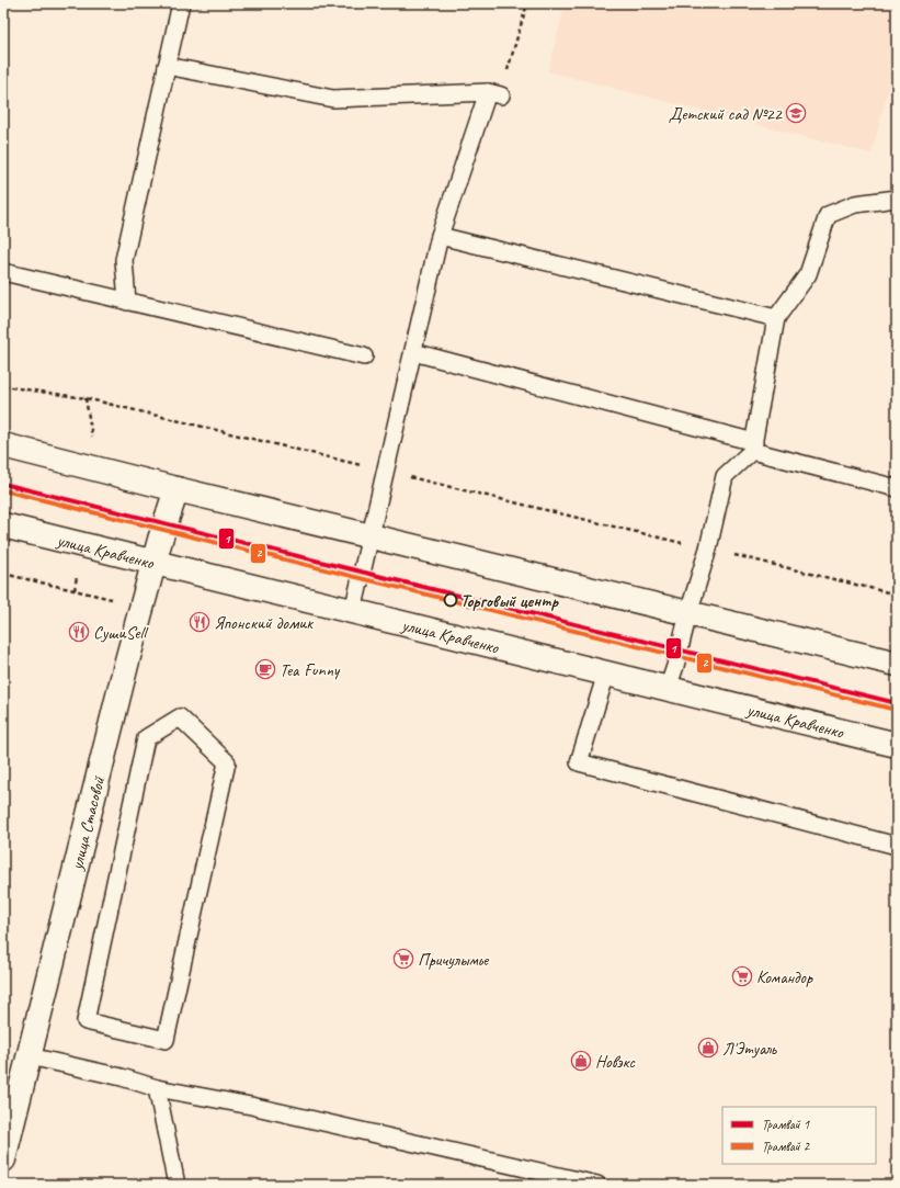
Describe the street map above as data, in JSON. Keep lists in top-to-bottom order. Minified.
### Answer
{"streets":{"main road":["улица Кравченко","улица Стасовой"]},"crossings":[["улица Кравченко","улица Стасовой"]],"places":{"school or university":["Детский сад №22"],"other":["Торговый центр"],"restaurant":["Японский домик","СушиSell"],"cafe":["Tea Funny"],"supermarket":["Причулымье","Командор"],"shop":["Л'Этуаль","Новэкс"]},"lines":["tram line 1","tram line 2"],"legend":["Трамвай 1","Трамвай 2"]}
